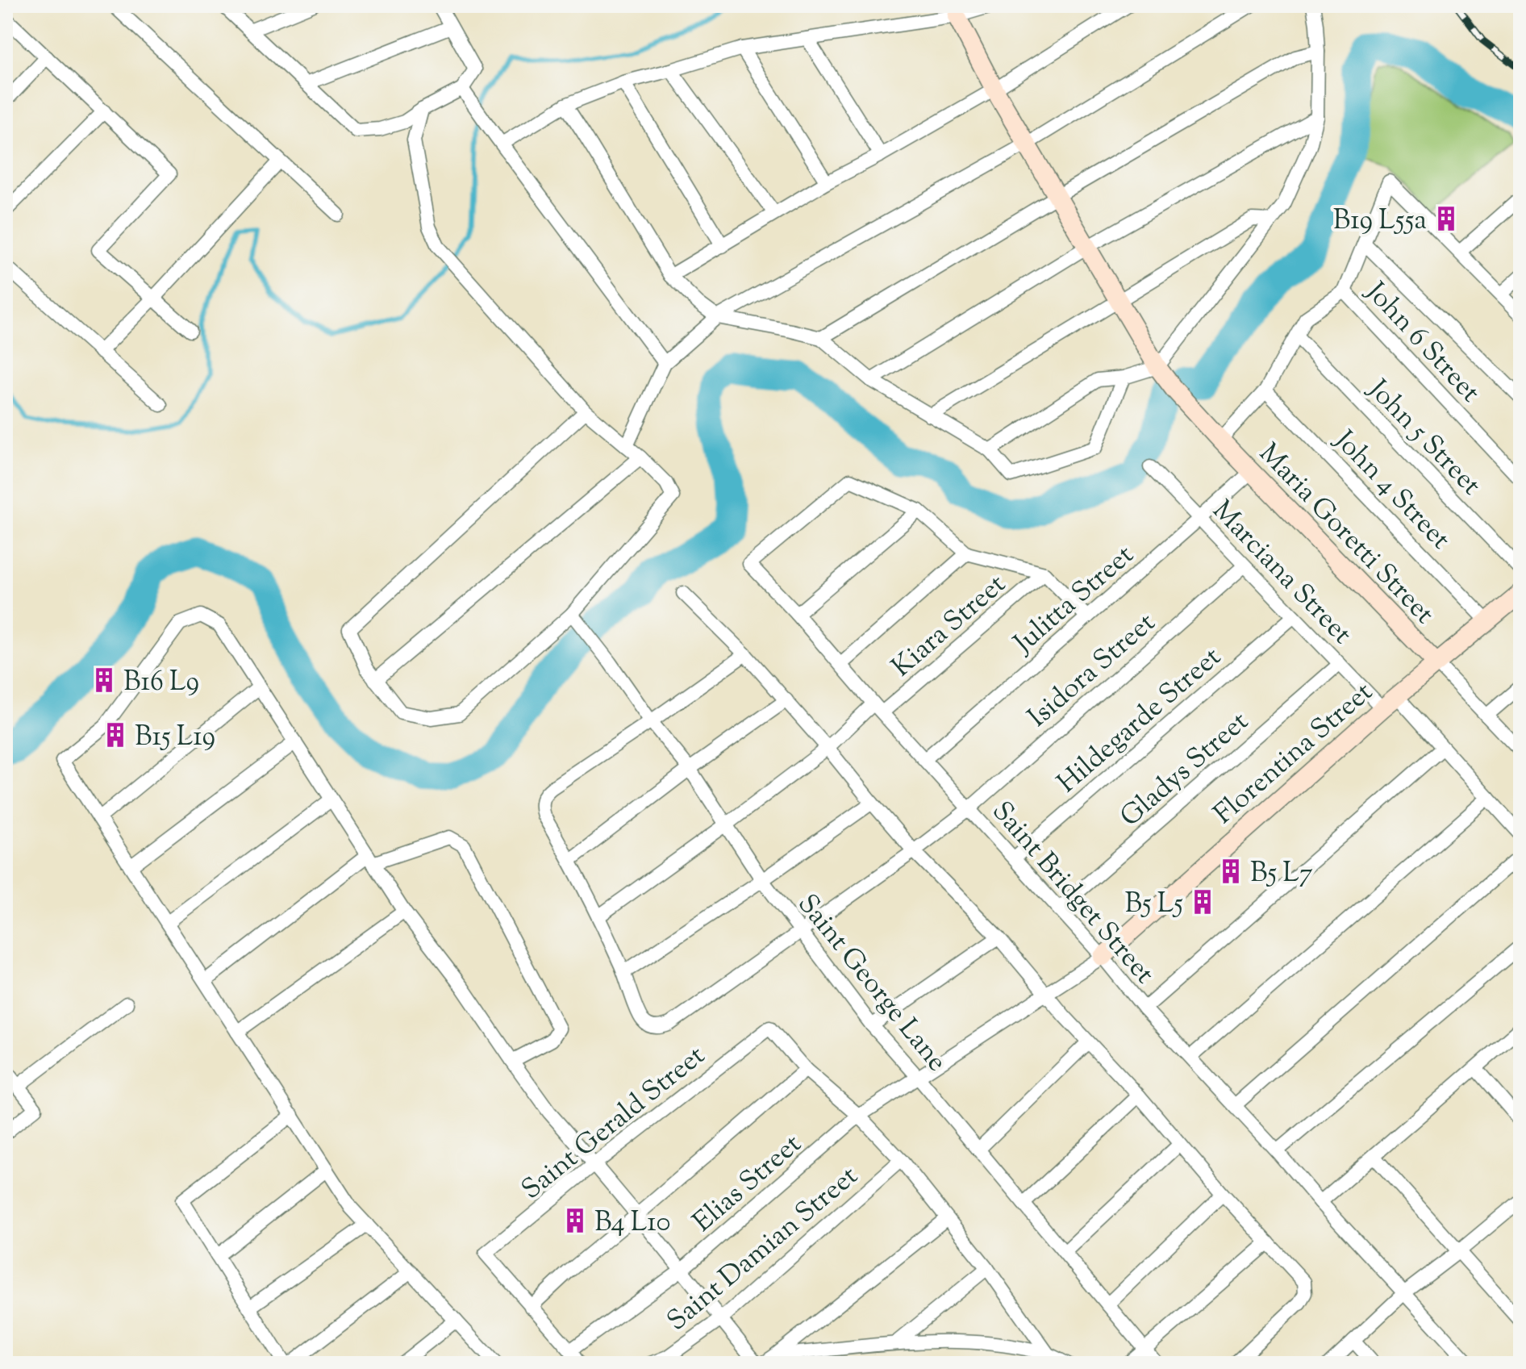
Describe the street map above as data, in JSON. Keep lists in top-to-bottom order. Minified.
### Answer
{"streets":{"street":["John 6 Street","John 5 Street","John 4 Street","Maria Goretti Street","Marciana Street","Julitta Street","Kiara Street","Isidora Street","Hildegarde Street","Florentina Street","Gladys Street","Saint Bridget Street","Saint George Lane","Saint Gerald Street","Elias Street","Saint Damian Street"]},"crossings":[["John 4 Street","Florentina Street"],["Maria Goretti Street","Julitta Street"],["Maria Goretti Street","Florentina Street"],["Marciana Street","Julitta Street"],["Marciana Street","Isidora Street"],["Marciana Street","Hildegarde Street"],["Marciana Street","Florentina Street"],["Marciana Street","Gladys Street"],["Julitta Street","Saint Bridget Street"],["Kiara Street","Isidora Street"],["Kiara Street","Saint Bridget Street"],["Kiara Street","Saint George Lane"],["Isidora Street","Saint Bridget Street"],["Isidora Street","Saint George Lane"],["Hildegarde Street","Saint Bridget Street"],["Florentina Street","Saint Bridget Street"],["Florentina Street","Elias Street"],["Gladys Street","Saint Bridget Street"],["Saint Bridget Street","Elias Street"],["Saint George Lane","Elias Street"]],"places":{"building":["B19 L55a","B16 L9","B15 L19","B5 L7","B5 L5","B4 L10"]}}
